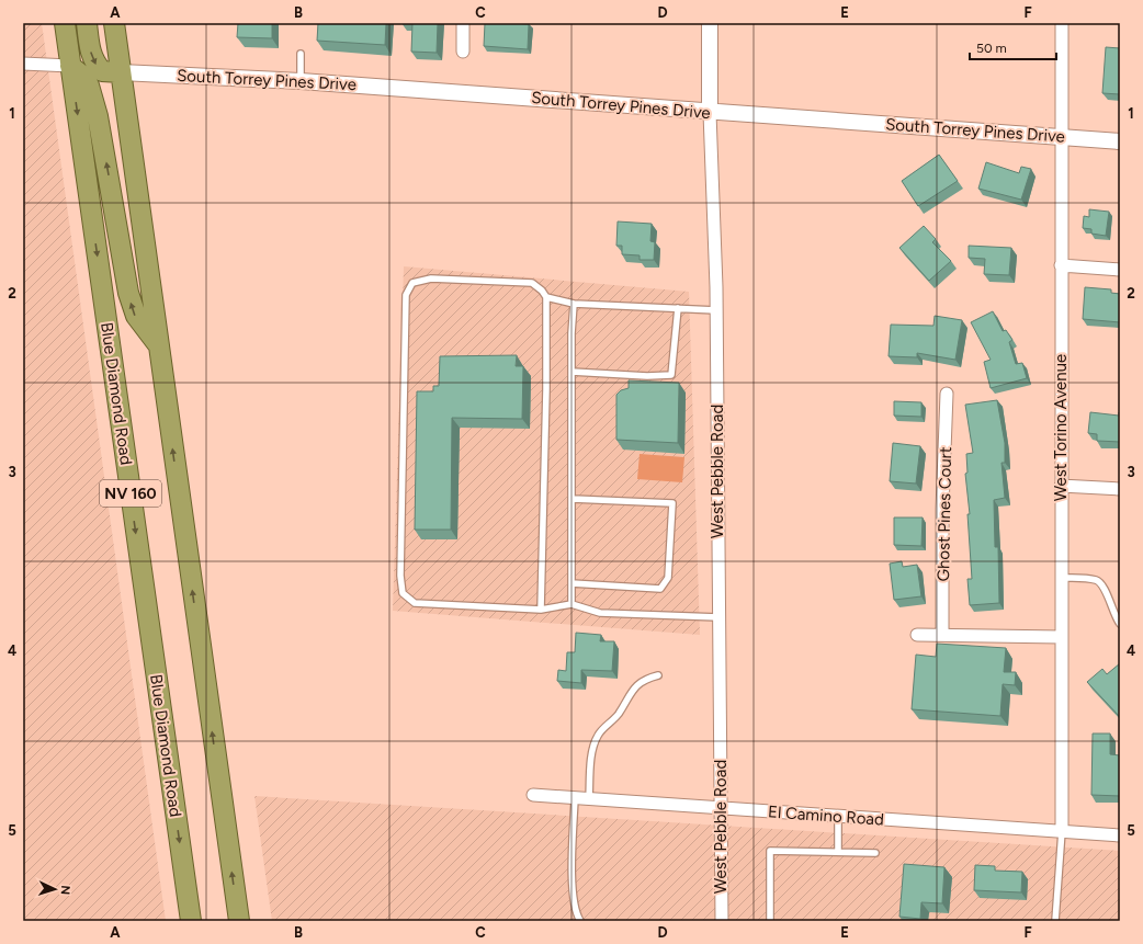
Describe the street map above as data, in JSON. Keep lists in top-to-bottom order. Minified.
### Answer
{"streets":{"highway":["Blue Diamond Road","NV 160"],"street":["South Torrey Pines Drive","West Torino Avenue","West Pebble Road","Ghost Pines Court","El Camino Road"]},"crossings":[["South Torrey Pines Drive","West Torino Avenue"],["South Torrey Pines Drive","West Pebble Road"],["South Torrey Pines Drive","NV 160"],["West Torino Avenue","El Camino Road"],["West Pebble Road","El Camino Road"]],"scale_bar":"50 m","north":"right","grid":{"columns":["A","B","C","D","E","F"],"rows":["1","2","3","4","5"]}}
